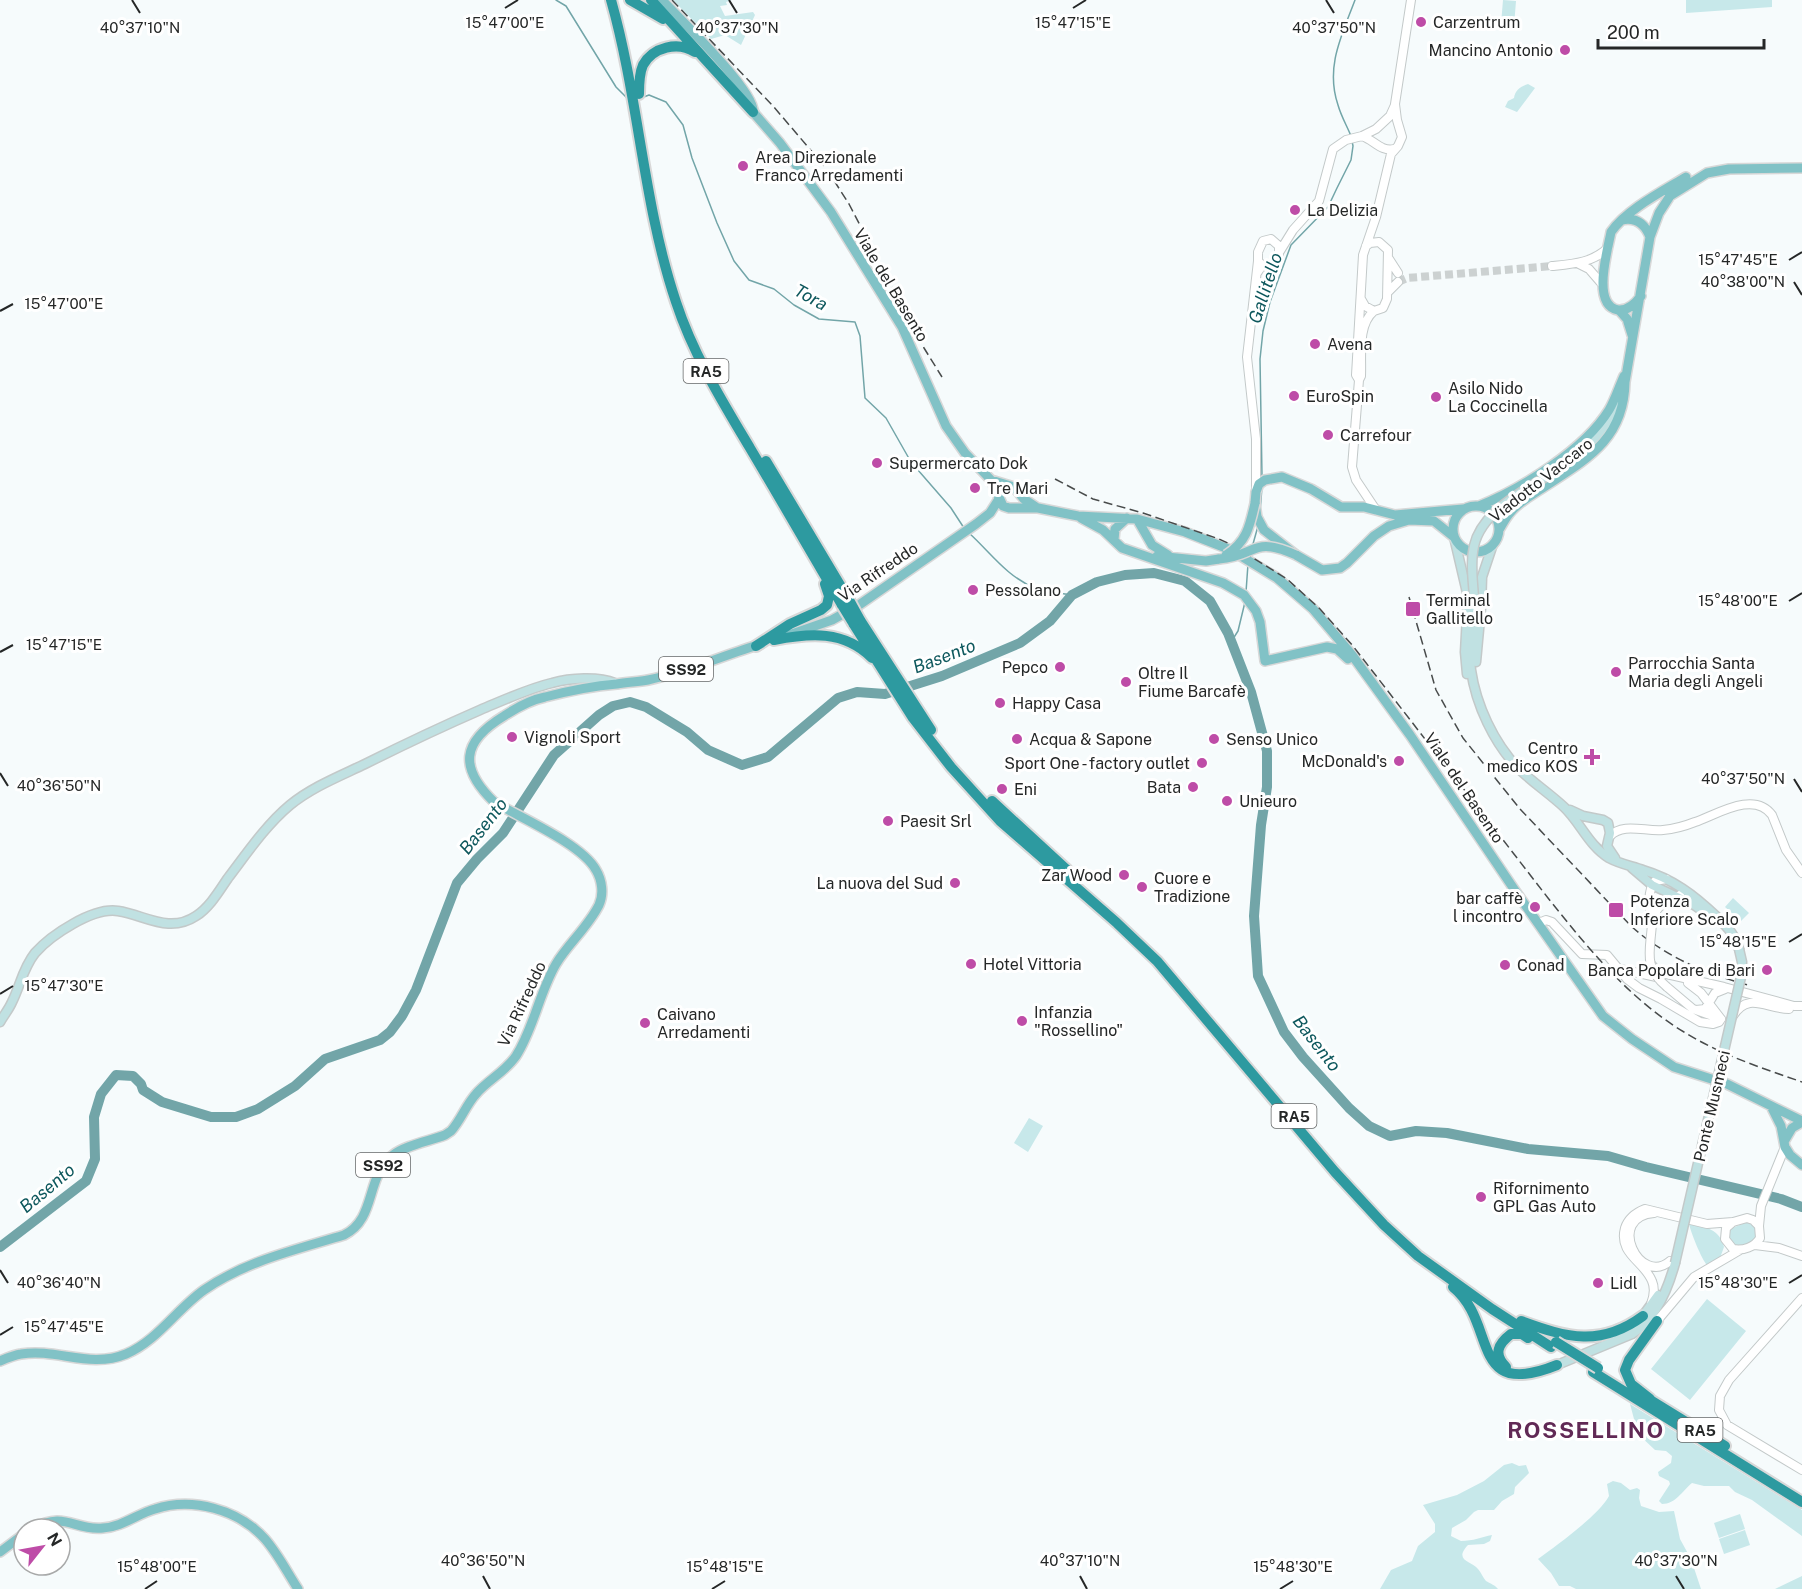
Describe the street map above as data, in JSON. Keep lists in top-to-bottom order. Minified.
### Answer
{"streets":{"highway":["RA5"],"main road":["Viale del Basento","Viadotto Vaccaro","Via Rifreddo","SS92","Ponte Musmeci"]},"crossings":[["Viale del Basento","SS92"],["Via Rifreddo","SS92"]],"districts":["ROSSELLINO"],"water":["Gallitello","Tora","Basento"],"places":{"other":["Carzentrum","Mancino Antonio","Area Direzionale Franco Arredamenti","La Delizia","Avena","EuroSpin","Asilo Nido La Coccinella","Carrefour","Supermercato Dok","Tre Mari","Pessolano","Pepco","Parrocchia Santa Maria degli Angeli","Oltre Il Fiume Barcafè","Happy Casa","Vignoli Sport","Acqua & Sapone","Senso Unico","McDonald's","Sport One - factory outlet","Bata","Eni","Unieuro","Paesit Srl","Zar Wood","La nuova del Sud","Cuore e Tradizione","bar caffè l incontro","Hotel Vittoria","Conad","Banca Popolare di Bari","Infanzia \"Rossellino\"","Caivano Arredamenti","Rifornimento GPL Gas Auto","Lidl"],"transit":["Terminal Gallitello","Potenza Inferiore Scalo"],"health":["Centro medico KOS"]},"scale_bar":"200 m","north":"top right","coordinates":["15°47'00\"E","15°47'15\"E","40°37'10\"N","40°37'30\"N","40°37'50\"N","15°47'45\"E","40°38'00\"N","15°48'00\"E","40°36'50\"N","15°48'15\"E","15°47'30\"E","40°36'40\"N","15°48'30\"E"]}
